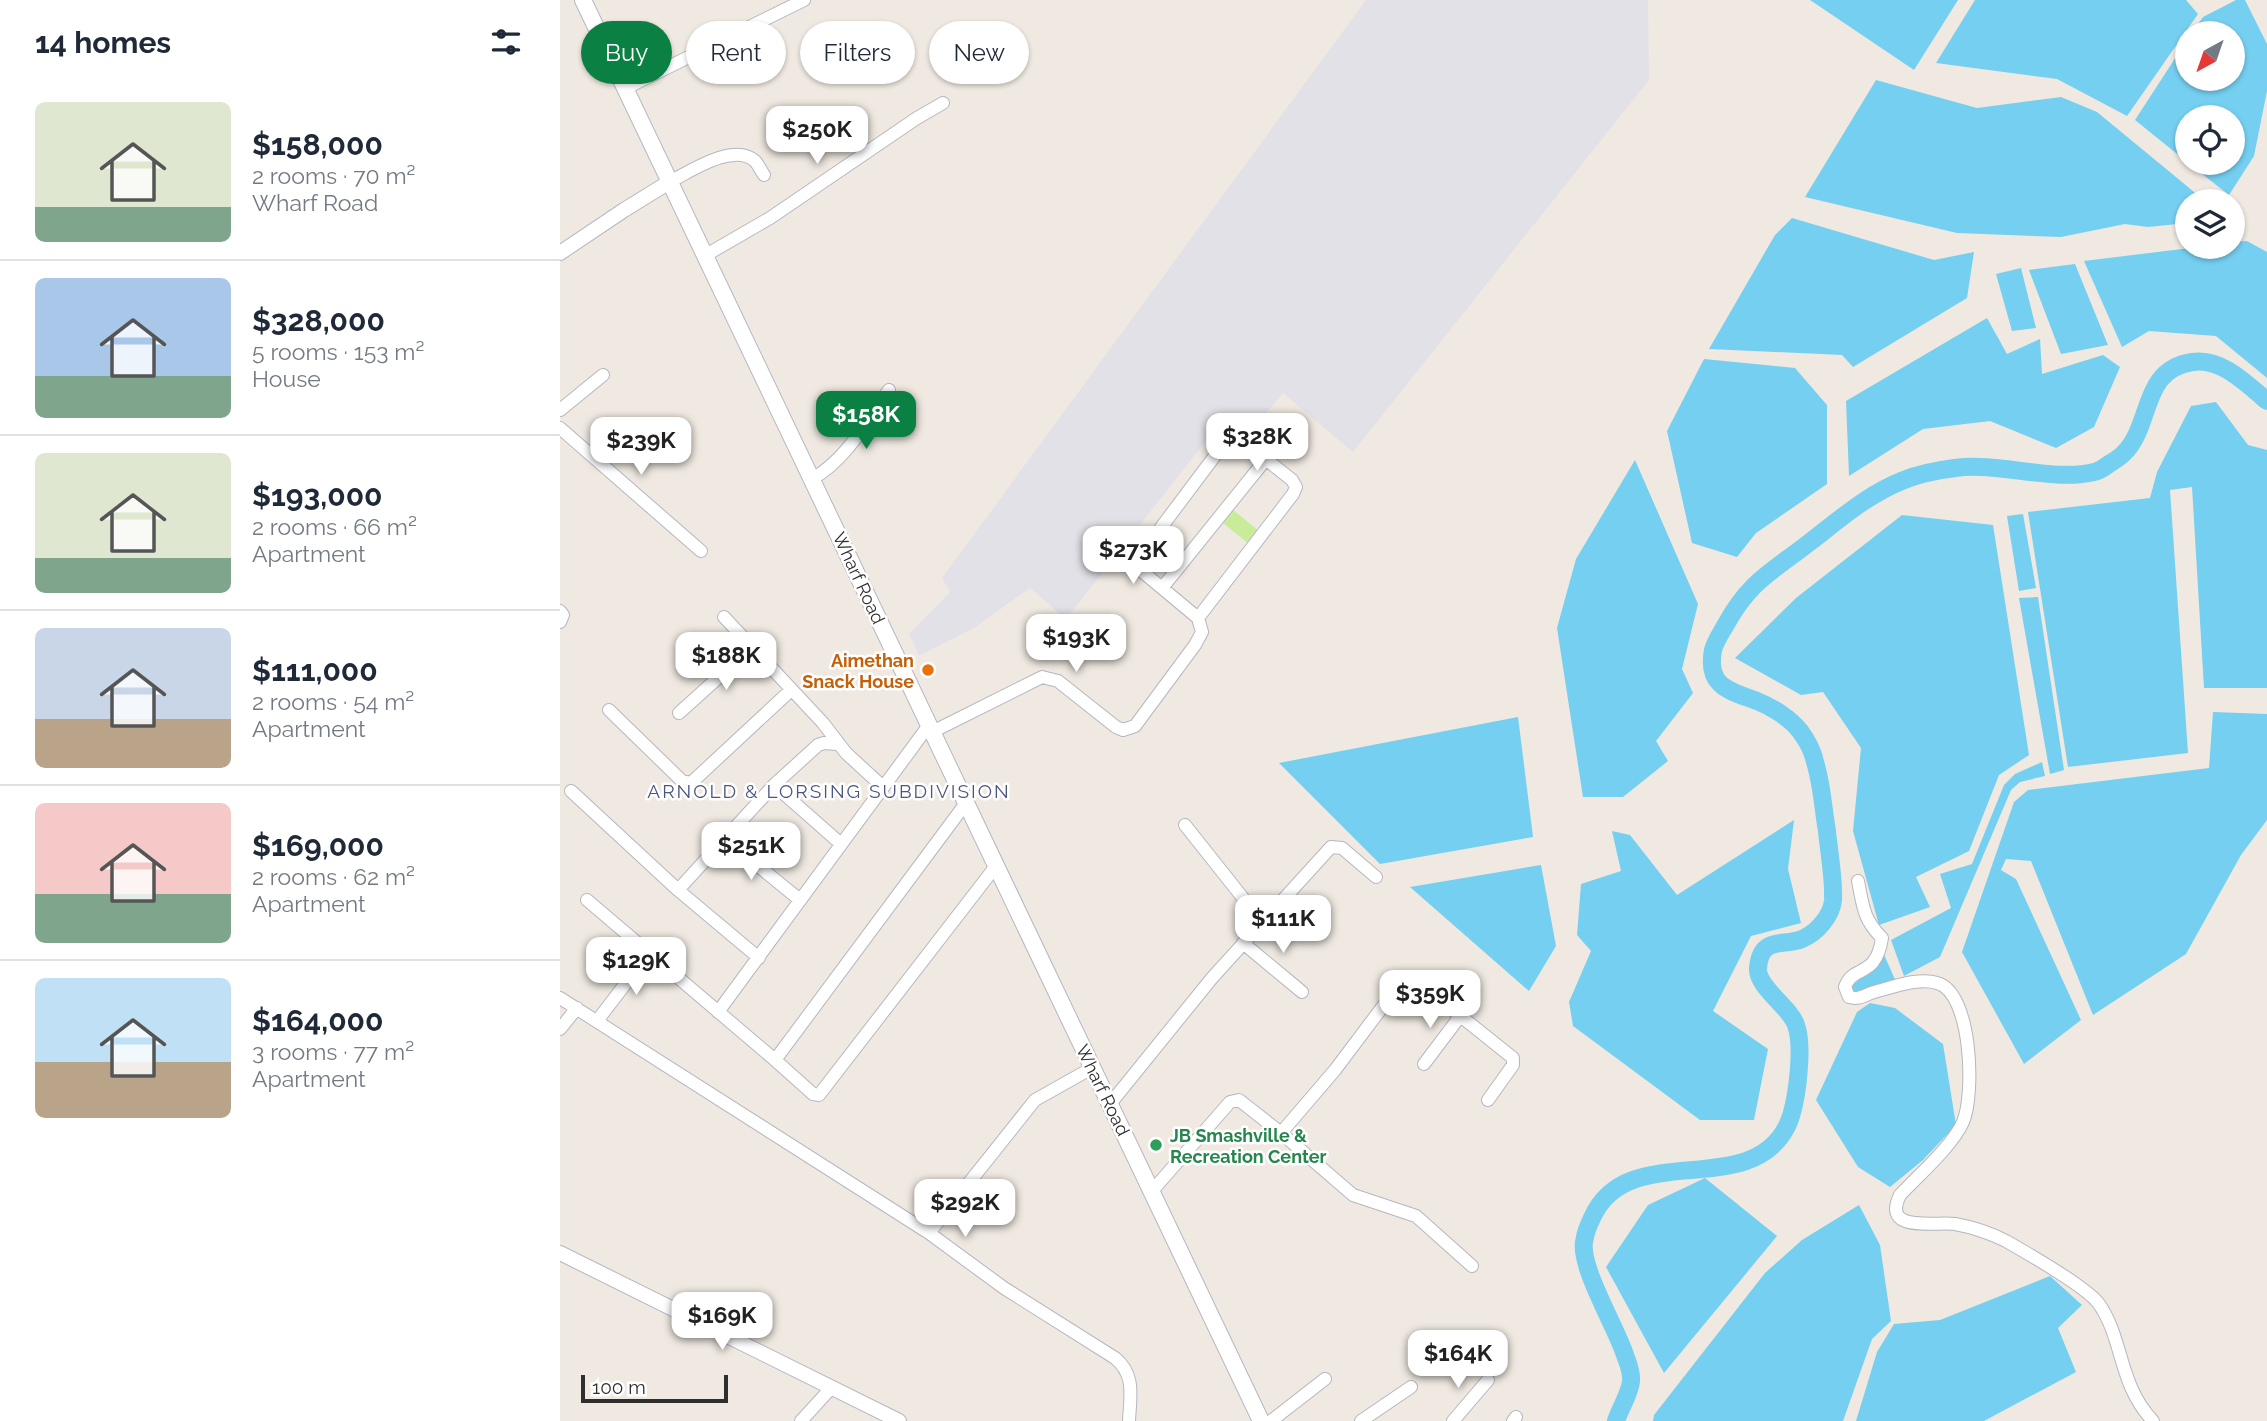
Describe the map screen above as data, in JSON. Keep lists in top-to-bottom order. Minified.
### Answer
{"streets":{"main road":["Wharf Road"]},"districts":["ARNOLD & LORSING SUBDIVISION"],"places":["Aimethan Snack House","JB Smashville & Recreation Center"],"scale_bar":"100 m","north":"bottom left","page":{"heading":"14 homes","chip":["Buy","Rent","Filters","New"],"list":[{"name":"$158,000","note":"2 rooms · 70 m² · Wharf Road"},{"name":"$328,000","note":"5 rooms · 153 m² · House"},{"name":"$193,000","note":"2 rooms · 66 m² · Apartment"},{"name":"$111,000","note":"2 rooms · 54 m² · Apartment"},{"name":"$169,000","note":"2 rooms · 62 m² · Apartment"},{"name":"$164,000","note":"3 rooms · 77 m² · Apartment"}],"price":["$250K","$158K","$328K","$239K","$273K","$193K","$188K","$251K","$111K","$129K","$359K","$292K","$169K","$164K"],"scale":"100 m"}}
